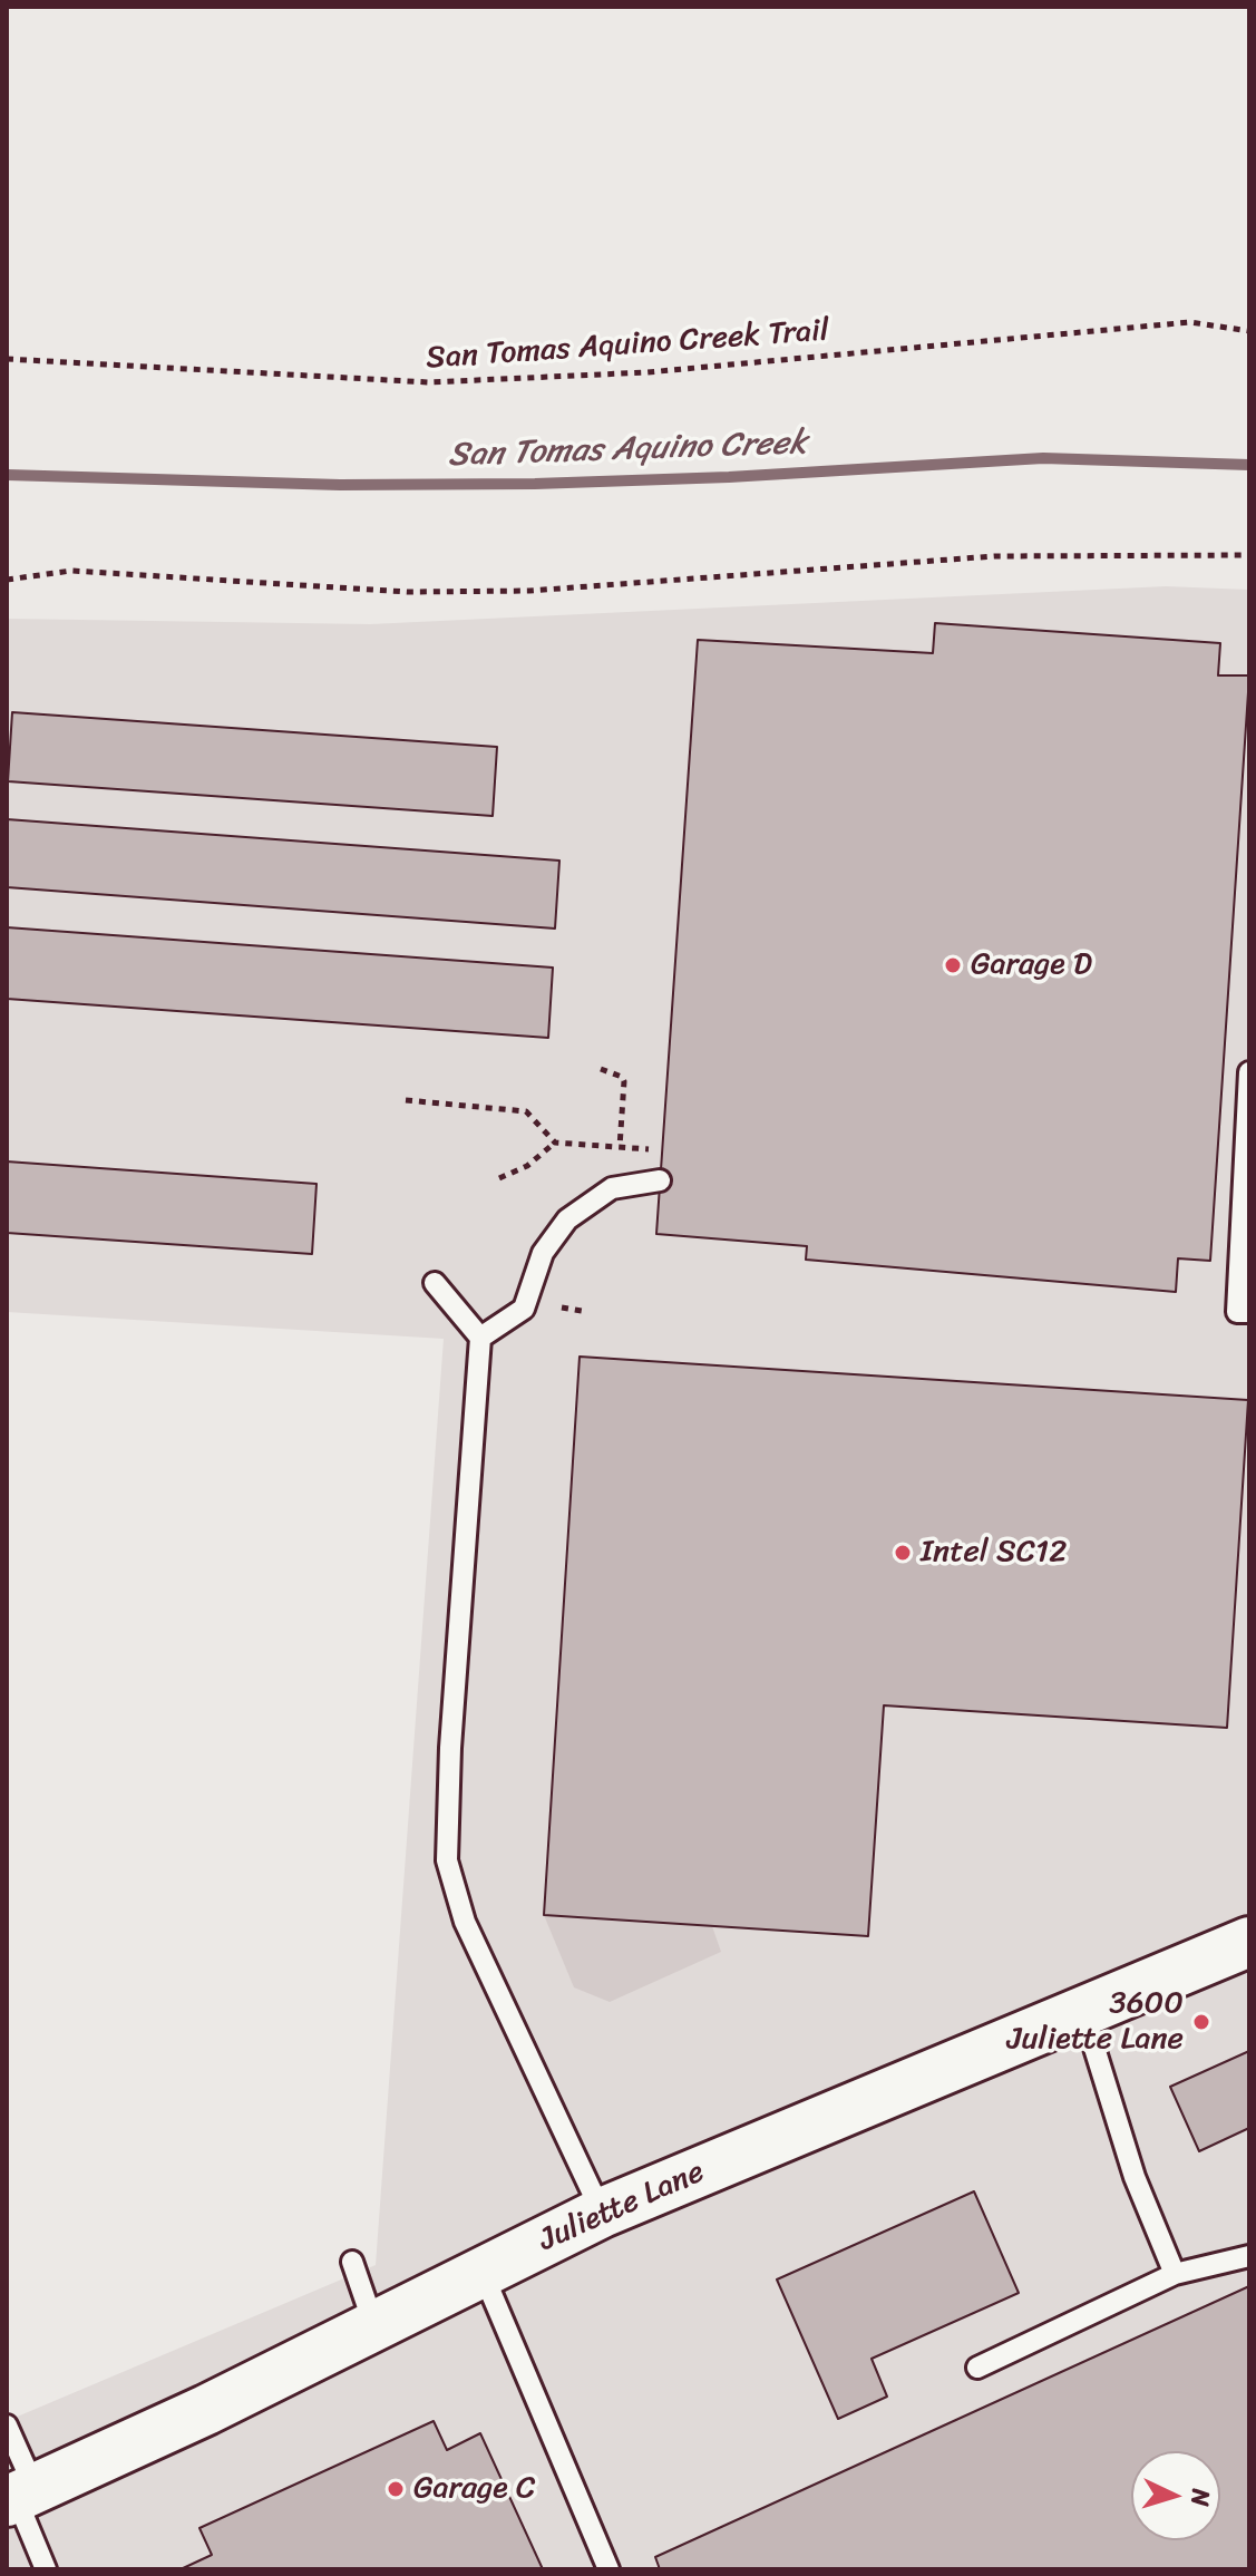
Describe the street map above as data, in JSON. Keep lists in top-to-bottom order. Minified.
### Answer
{"streets":{"street":["Juliette Lane"],"path":["San Tomas Aquino Creek Trail"]},"water":["San Tomas Aquino Creek"],"places":["Garage D","Intel SC12","3600 Juliette Lane","Garage C"],"north":"right"}
